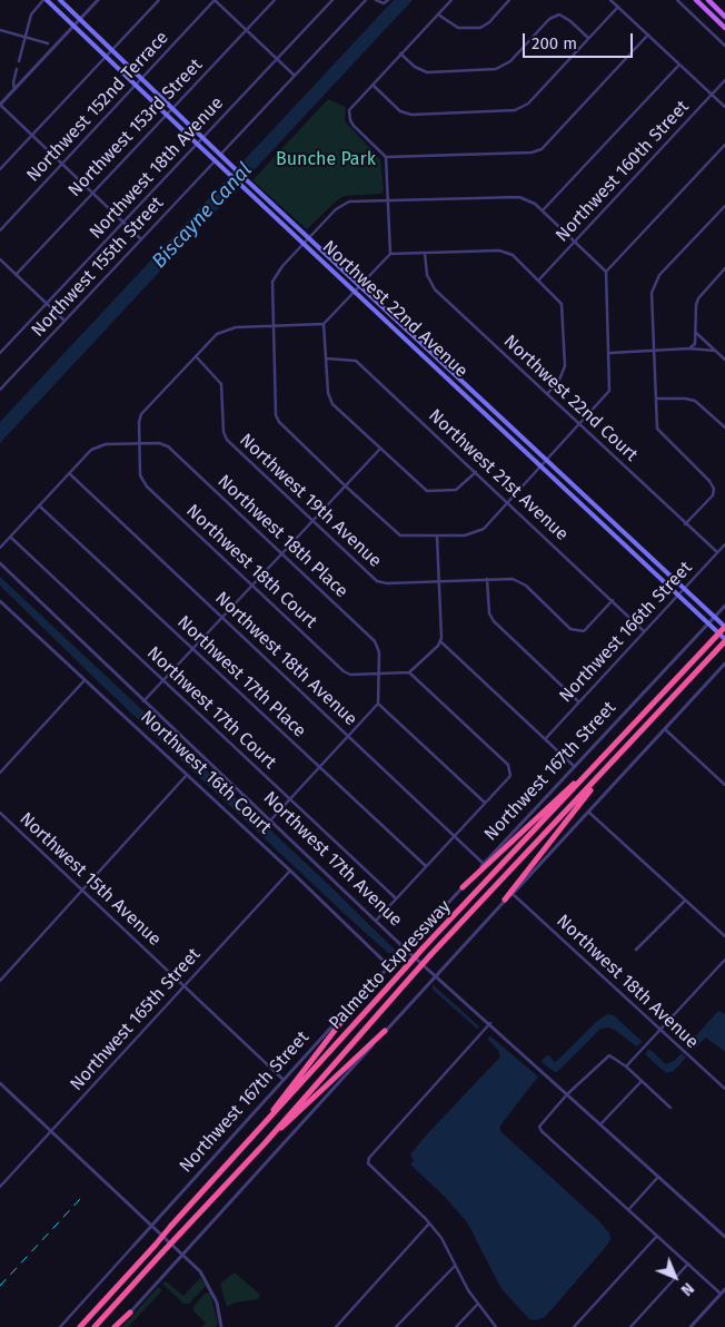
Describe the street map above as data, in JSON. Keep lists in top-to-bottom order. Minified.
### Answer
{"streets":{"highway":["Palmetto Expressway"],"main road":["Northwest 22nd Avenue"],"street":["Northwest 152nd Terrace","Northwest 153rd Street","Northwest 18th Avenue","Northwest 160th Street","Northwest 155th Street","Northwest 22nd Court","Northwest 21st Avenue","Northwest 19th Avenue","Northwest 18th Place","Northwest 18th Court","Northwest 166th Street","Northwest 17th Place","Northwest 17th Court","Northwest 167th Street","Northwest 16th Court","Northwest 17th Avenue","Northwest 15th Avenue","Northwest 165th Street"]},"crossings":[["Northwest 152nd Terrace","Northwest 22nd Avenue"],["Northwest 153rd Street","Northwest 22nd Avenue"],["Northwest 18th Avenue","Northwest 22nd Avenue"],["Northwest 18th Avenue","Northwest 18th Place"],["Northwest 18th Avenue","Northwest 167th Street"],["Northwest 155th Street","Northwest 22nd Avenue"],["Northwest 22nd Avenue","Northwest 166th Street"],["Northwest 22nd Avenue","Northwest 167th Street"],["Northwest 22nd Avenue","Palmetto Expressway"],["Northwest 22nd Court","Northwest 166th Street"],["Northwest 21st Avenue","Northwest 19th Avenue"],["Northwest 21st Avenue","Northwest 166th Street"],["Northwest 19th Avenue","Northwest 18th Court"],["Northwest 18th Place","Northwest 18th Court"],["Northwest 18th Place","Northwest 17th Place"],["Northwest 18th Place","Northwest 17th Court"],["Northwest 167th Street","Northwest 16th Court"],["Northwest 167th Street","Northwest 17th Avenue"],["Northwest 167th Street","Northwest 15th Avenue"],["Northwest 16th Court","Northwest 165th Street"],["Northwest 15th Avenue","Northwest 165th Street"]],"water":["Biscayne Canal"],"parks":["Bunche Park"],"scale_bar":"200 m","north":"bottom right"}
